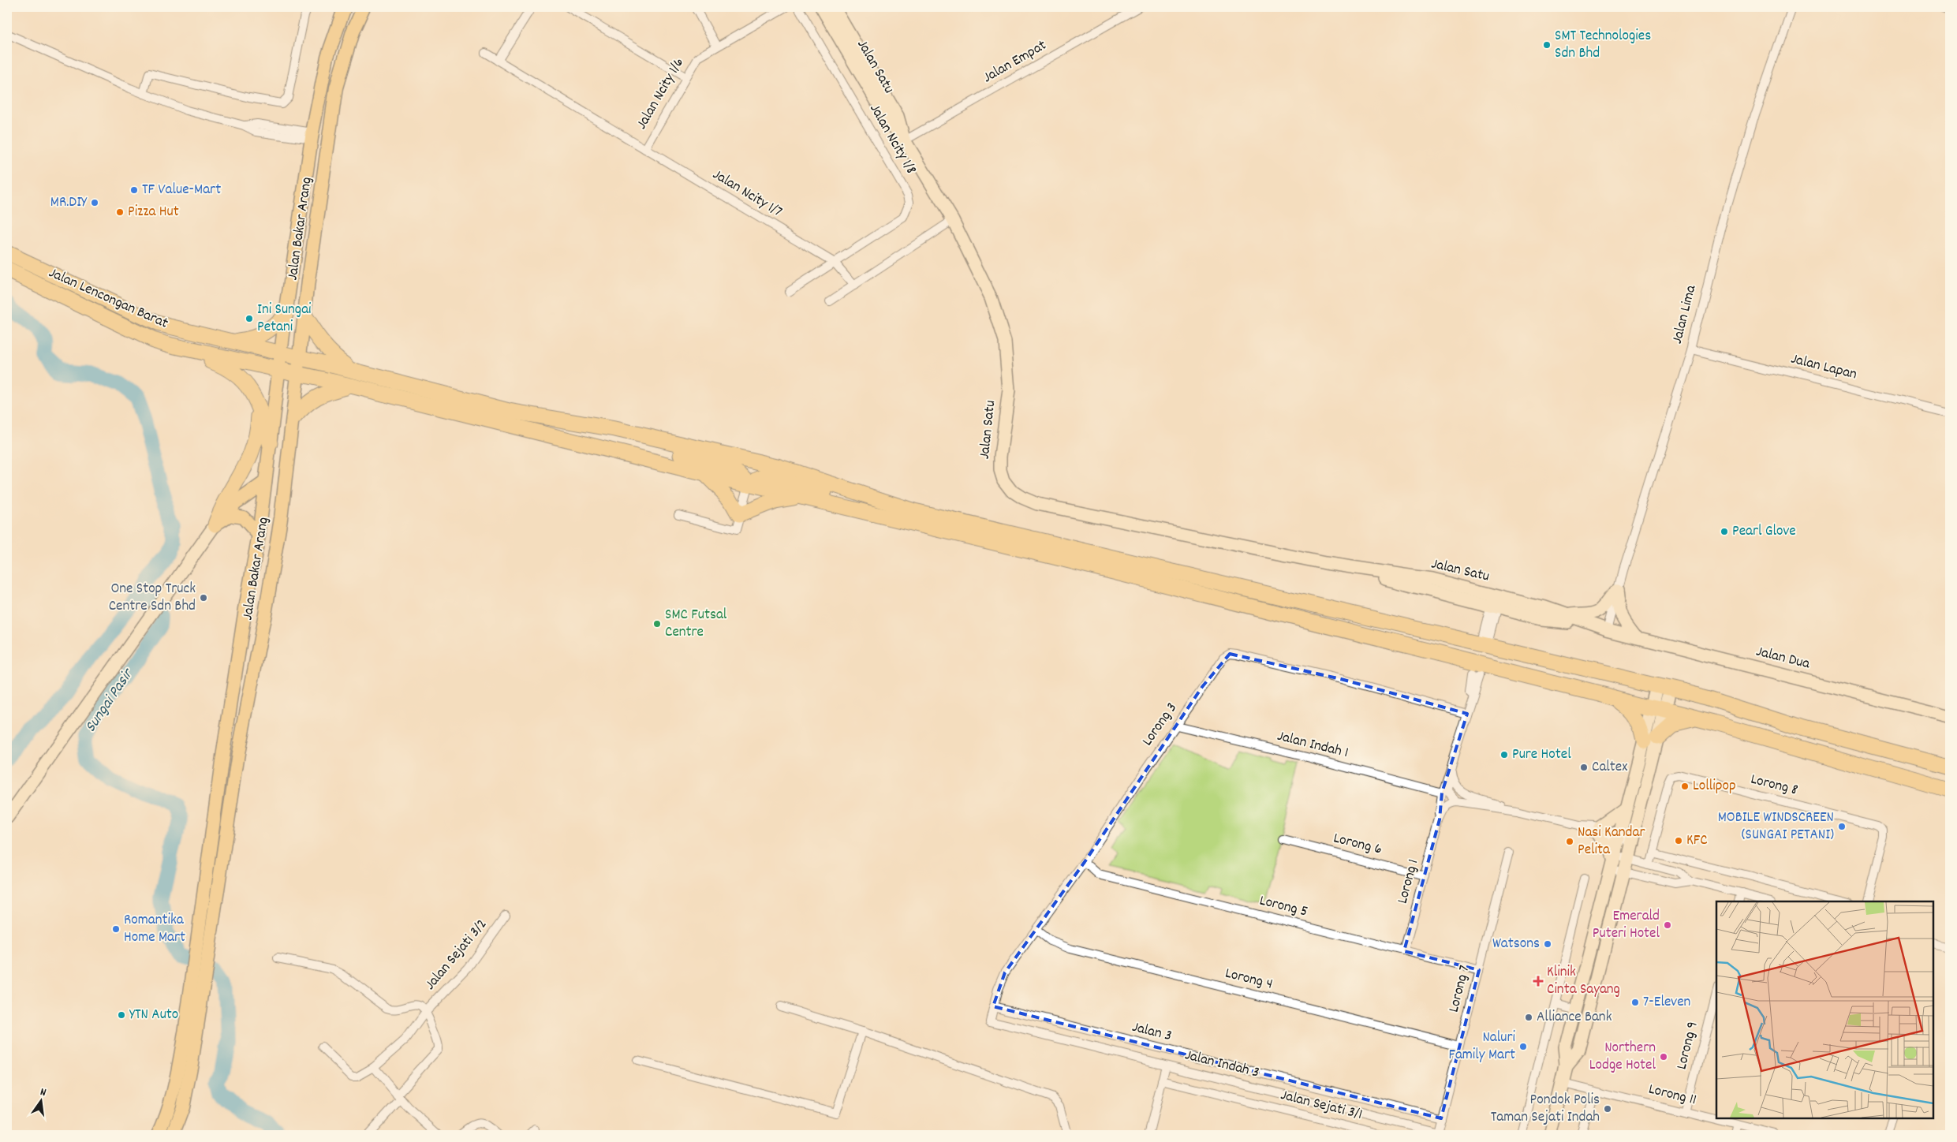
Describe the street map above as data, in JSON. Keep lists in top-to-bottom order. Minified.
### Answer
{"streets":{"highway":["Jalan Lencongan Barat"],"main road":["Jalan Satu","Jalan Bakar Arang","Jalan Dua"],"street":["Jalan Empat","Jalan Ncity 1/6","Jalan Ncity 1/8","Jalan Ncity 1/7","Jalan Lima","Jalan Lapan","Lorong 3","Jalan Indah 1","Lorong 8","Lorong 6","Lorong 1","Lorong 5","Jalan Sejati 3/2","Lorong 4","Lorong 7","Jalan 3","Lorong 9","Jalan Indah 3","Lorong 11","Jalan Sejati 3/1"]},"crossings":[["Jalan Empat","Jalan Satu"],["Jalan Satu","Jalan Lima"],["Jalan Satu","Jalan Dua"],["Jalan Ncity 1/6","Jalan Ncity 1/7"],["Jalan Ncity 1/8","Jalan Ncity 1/7"],["Jalan Bakar Arang","Jalan Lencongan Barat"],["Jalan Lima","Jalan Lapan"],["Jalan Lima","Jalan Dua"],["Lorong 3","Jalan Indah 1"],["Lorong 3","Lorong 5"],["Lorong 3","Lorong 4"],["Lorong 3","Jalan 3"],["Lorong 3","Jalan Indah 3"],["Lorong 6","Lorong 1"],["Lorong 1","Lorong 5"],["Lorong 5","Lorong 7"],["Lorong 4","Lorong 7"],["Lorong 7","Jalan 3"],["Lorong 7","Jalan Indah 3"],["Lorong 9","Lorong 11"]],"water":["Sungai Pasir"],"places":{"other":["SMT Technologies Sdn Bhd","TF Value-Mart","MR.DIY","Pizza Hut","Ini Sungai Petani","Pearl Glove","One Stop Truck Centre Sdn Bhd","SMC Futsal Centre","Pure Hotel","Caltex","Lollipop","MOBILE WINDSCREEN (SUNGAI PETANI)","KFC","Nasi Kandar Pelita","Emerald Puteri Hotel","Romantika Home Mart","Watsons","7-Eleven","YTN Auto","Alliance Bank","Naluri Family Mart","Northern Lodge Hotel","Pondok Polis Taman Sejati Indah"],"health":["Klinik Cinta Sayang"]},"north":"top"}
